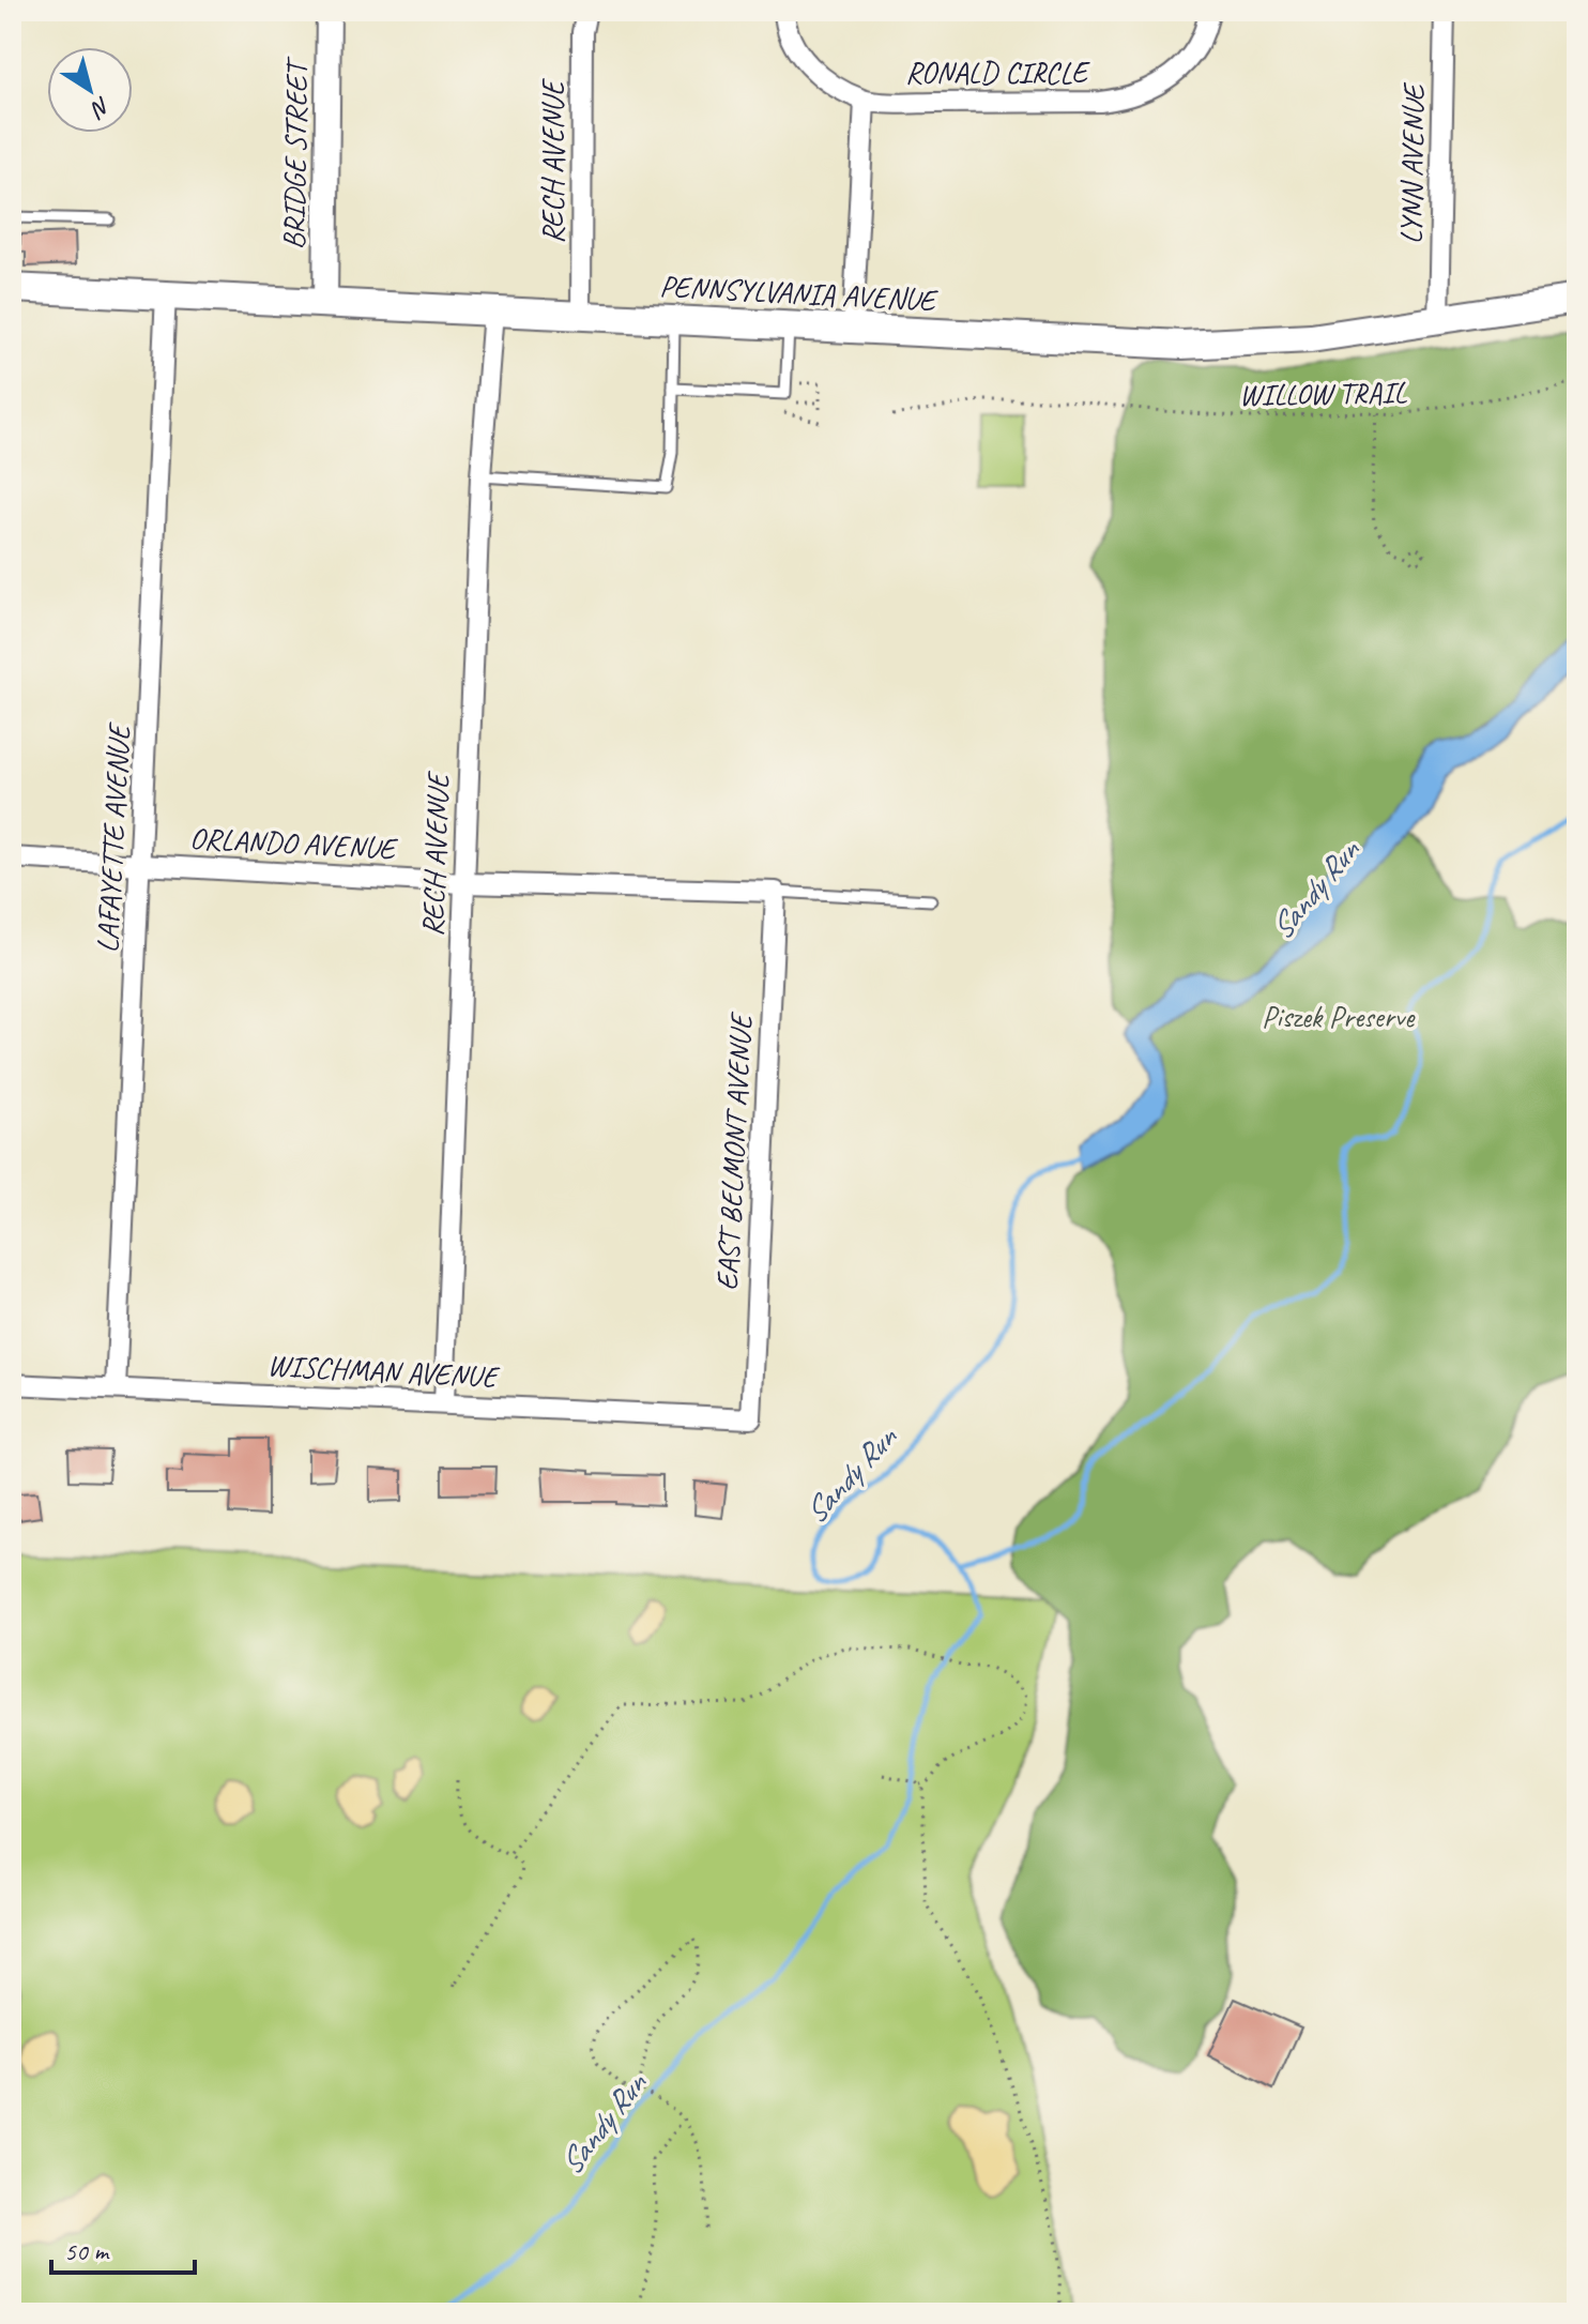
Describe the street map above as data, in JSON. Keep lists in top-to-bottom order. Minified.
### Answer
{"streets":{"main road":["PENNSYLVANIA AVENUE"],"street":["RONALD CIRCLE","BRIDGE STREET","RECH AVENUE","LYNN AVENUE","LAFAYETTE AVENUE","ORLANDO AVENUE","EAST BELMONT AVENUE","WISCHMAN AVENUE"],"path":["WILLOW TRAIL"]},"crossings":[["BRIDGE STREET","PENNSYLVANIA AVENUE"],["RECH AVENUE","PENNSYLVANIA AVENUE"],["RECH AVENUE","ORLANDO AVENUE"],["RECH AVENUE","WISCHMAN AVENUE"],["LYNN AVENUE","PENNSYLVANIA AVENUE"],["PENNSYLVANIA AVENUE","LAFAYETTE AVENUE"],["LAFAYETTE AVENUE","ORLANDO AVENUE"],["LAFAYETTE AVENUE","WISCHMAN AVENUE"],["ORLANDO AVENUE","EAST BELMONT AVENUE"],["EAST BELMONT AVENUE","WISCHMAN AVENUE"]],"water":["Sandy Run"],"parks":["Piszek Preserve"],"scale_bar":"50 m","north":"bottom right"}
